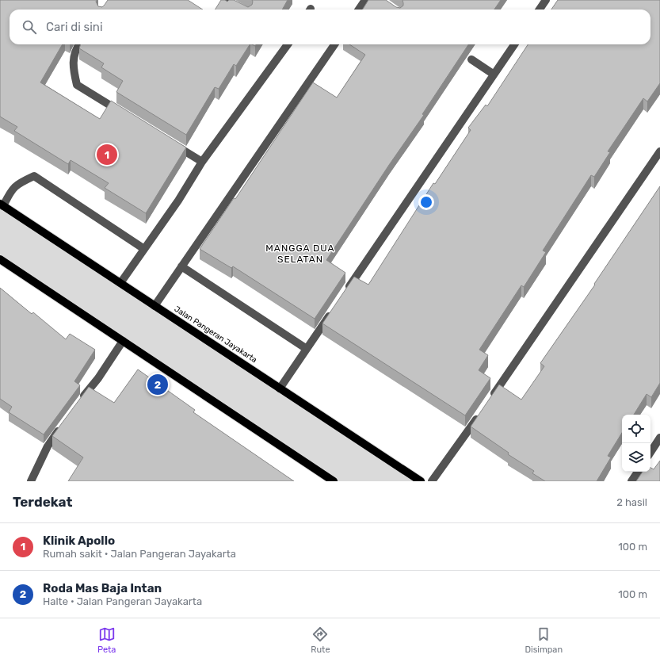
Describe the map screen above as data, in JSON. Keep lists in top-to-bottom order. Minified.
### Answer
{"streets":{"main road":["Jalan Pangeran Jayakarta"]},"districts":["MANGGA DUA SELATAN"],"page":{"search":"Cari di sini","pins":["1","2"],"heading":["Terdekat","2 hasil"],"list":[{"mark":"1","name":"Klinik Apollo","note":"Rumah sakit · Jalan Pangeran Jayakarta","value":"100 m"},{"mark":"2","name":"Roda Mas Baja Intan","note":"Halte · Jalan Pangeran Jayakarta","value":"100 m"}],"nav":["Peta","Rute","Disimpan"]}}
